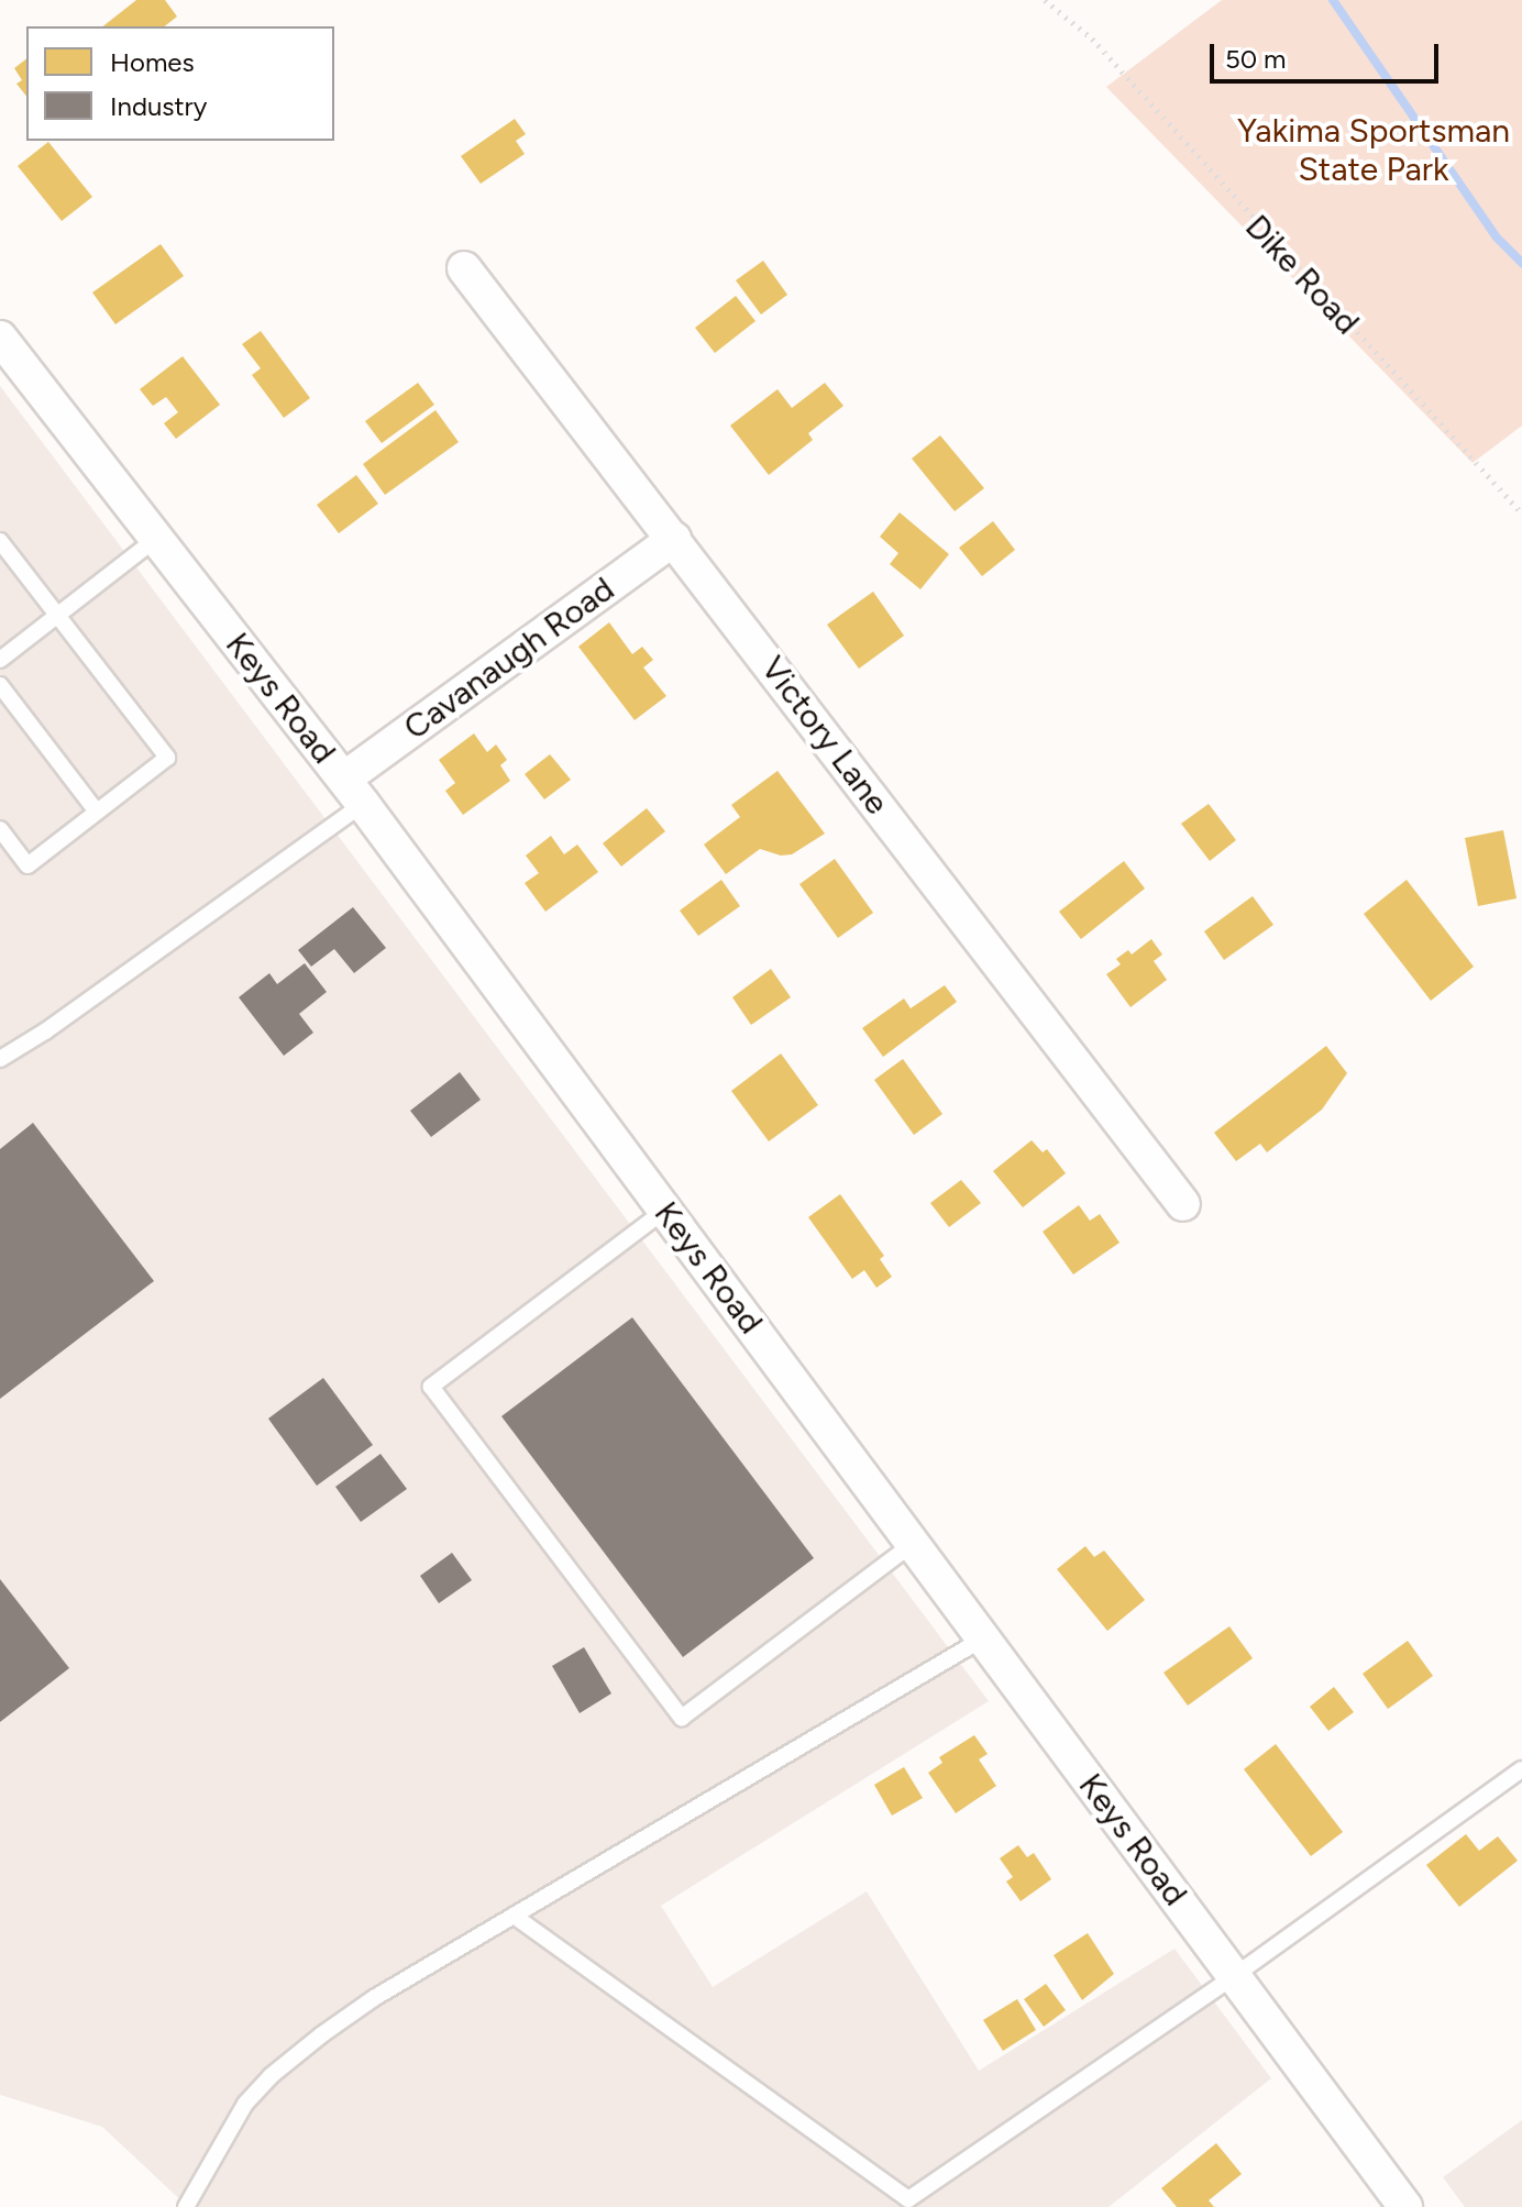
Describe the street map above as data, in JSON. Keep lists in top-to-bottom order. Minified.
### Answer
{"streets":{"street":["Cavanaugh Road","Keys Road","Victory Lane"],"path":["Dike Road"]},"crossings":[["Cavanaugh Road","Keys Road"],["Cavanaugh Road","Victory Lane"]],"parks":["Yakima Sportsman State Park"],"legend":["Homes","Industry"],"scale_bar":"50 m"}
